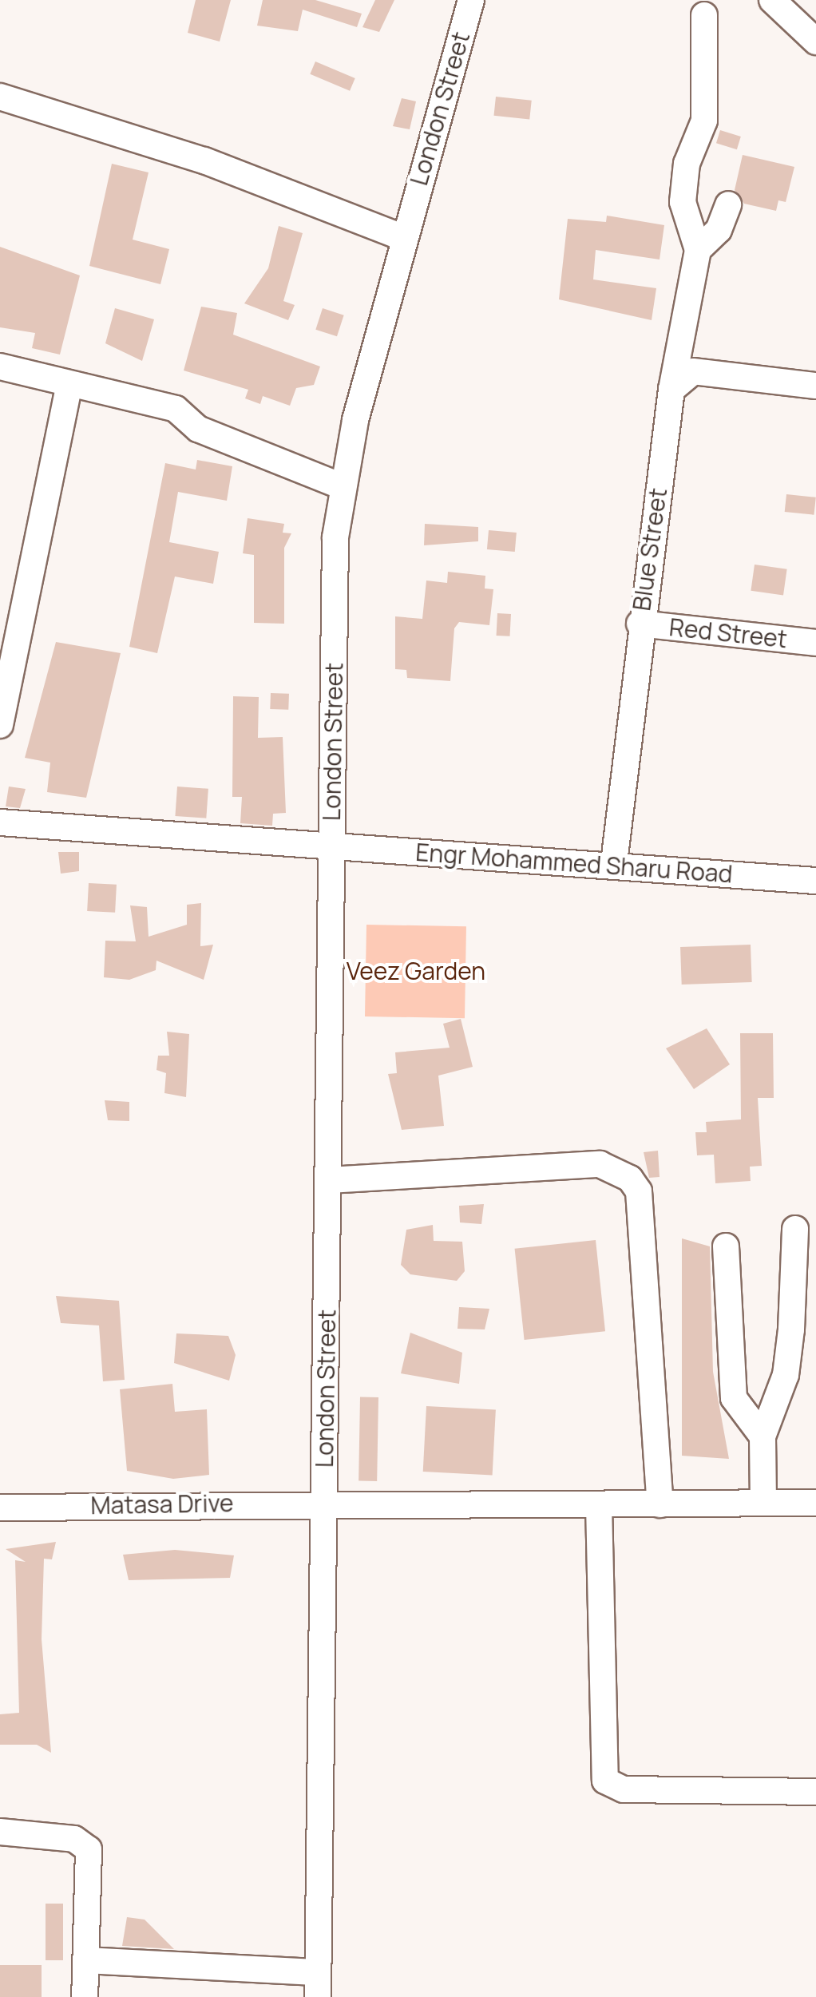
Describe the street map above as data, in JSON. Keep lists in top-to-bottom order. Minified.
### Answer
{"streets":{"street":["London Street","Blue Street","Red Street","Engr Mohammed Sharu Road","Matasa Drive"]},"crossings":[["London Street","Engr Mohammed Sharu Road"],["London Street","Matasa Drive"],["Blue Street","Red Street"],["Blue Street","Engr Mohammed Sharu Road"]],"parks":["Veez Garden"]}
